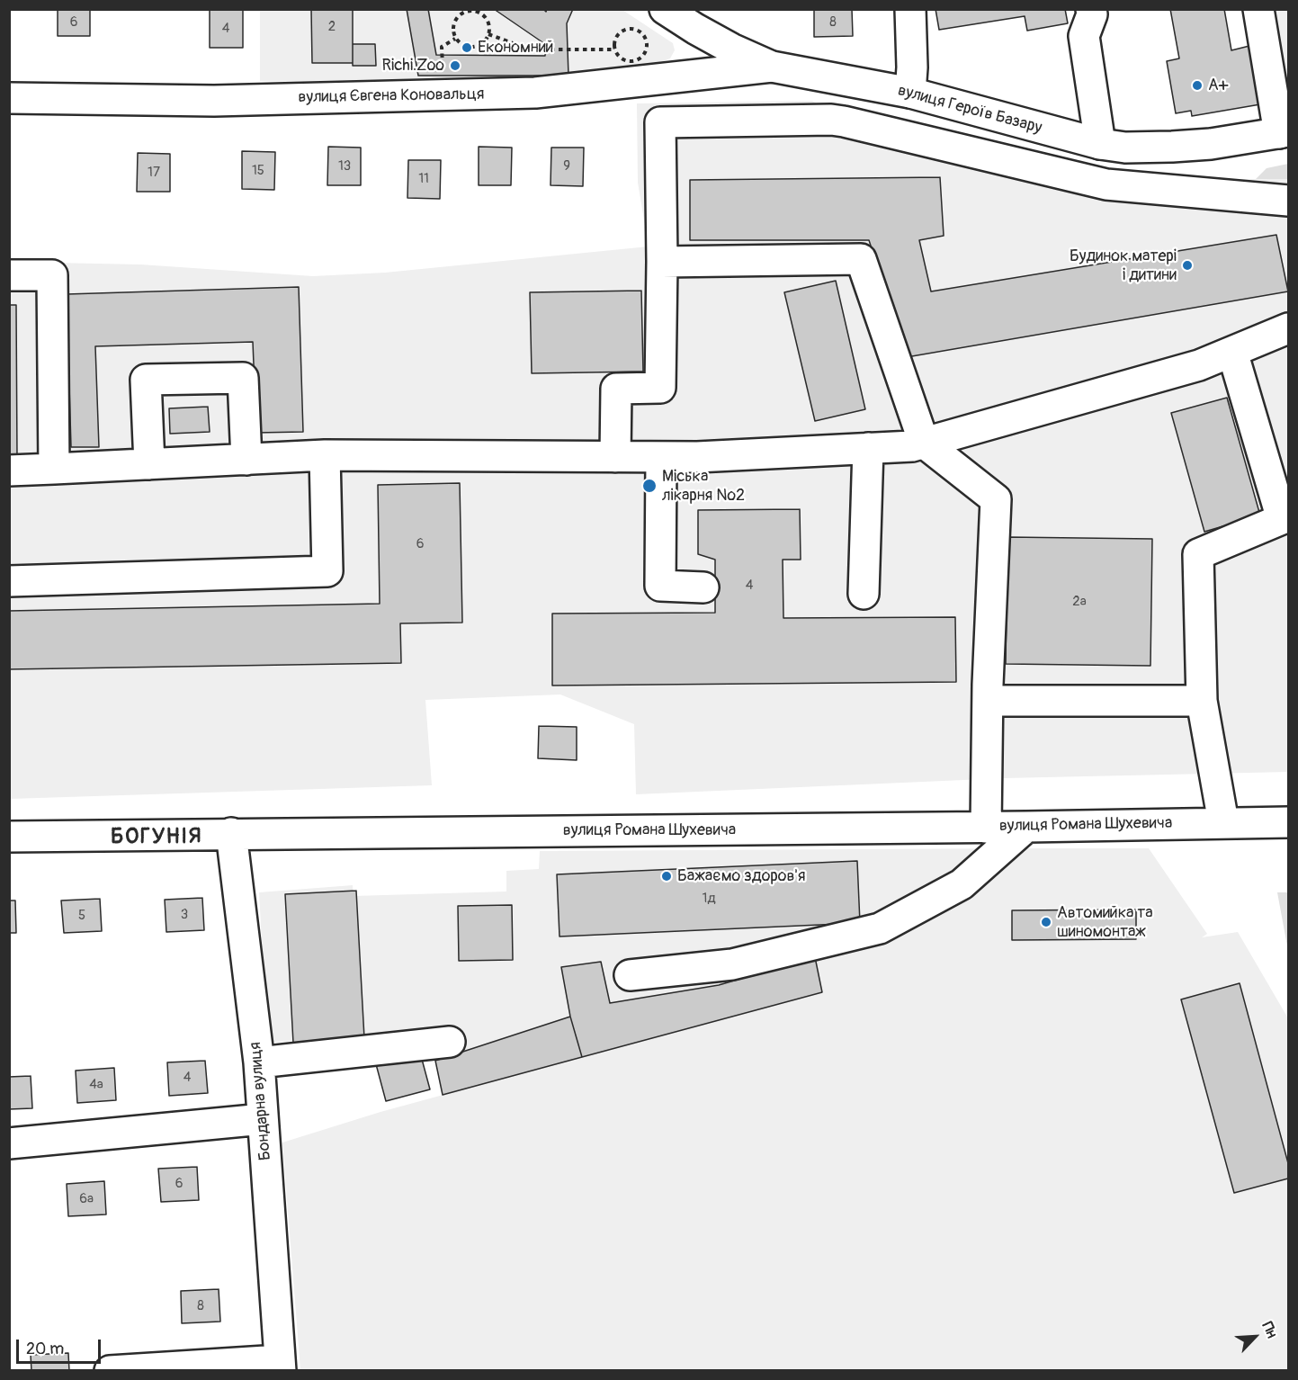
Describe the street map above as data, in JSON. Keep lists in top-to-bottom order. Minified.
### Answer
{"streets":{"street":["вулиця Євгена Коновальця","вулиця Героїв Базару","вулиця Романа Шухевича","Бондарна вулиця"]},"crossings":[["вулиця Євгена Коновальця","вулиця Героїв Базару"],["вулиця Романа Шухевича","Бондарна вулиця"]],"districts":["БОГУНІЯ"],"places":["Економний","Richi.Zoo","A+","Будинок матері і дитини","Міська лікарня №2","Бажаємо здоров'я","Автомийка та шиномонтаж"],"house_numbers":["6","8","2","4","13","9","15","17","11","6","4","2а","1д","3","5","4","4а","6","6а","8"],"scale_bar":"20 m","north":"top right"}
